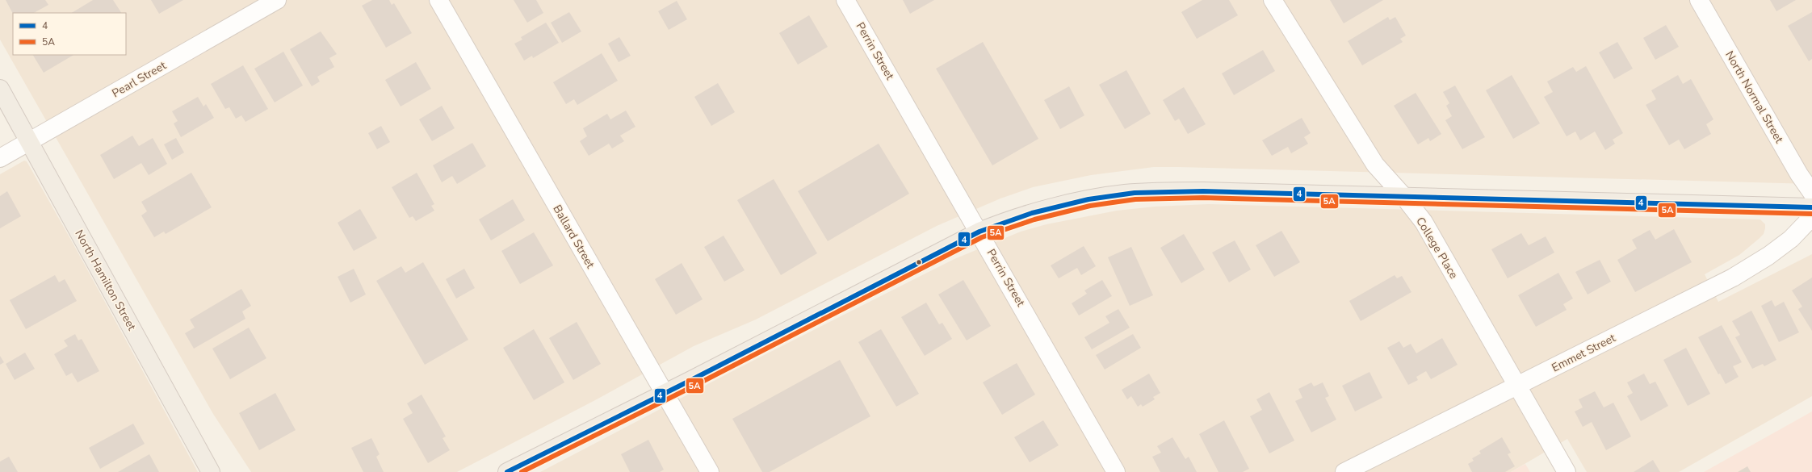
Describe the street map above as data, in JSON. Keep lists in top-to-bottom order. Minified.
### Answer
{"streets":{"main road":["North Hamilton Street"],"street":["Perrin Street","Pearl Street","North Normal Street","Ballard Street","College Place","Emmet Street"]},"crossings":[["Pearl Street","North Hamilton Street"],["College Place","Emmet Street"]],"lines":["transit line 4","transit line 5A"],"legend":["4","5A"]}
